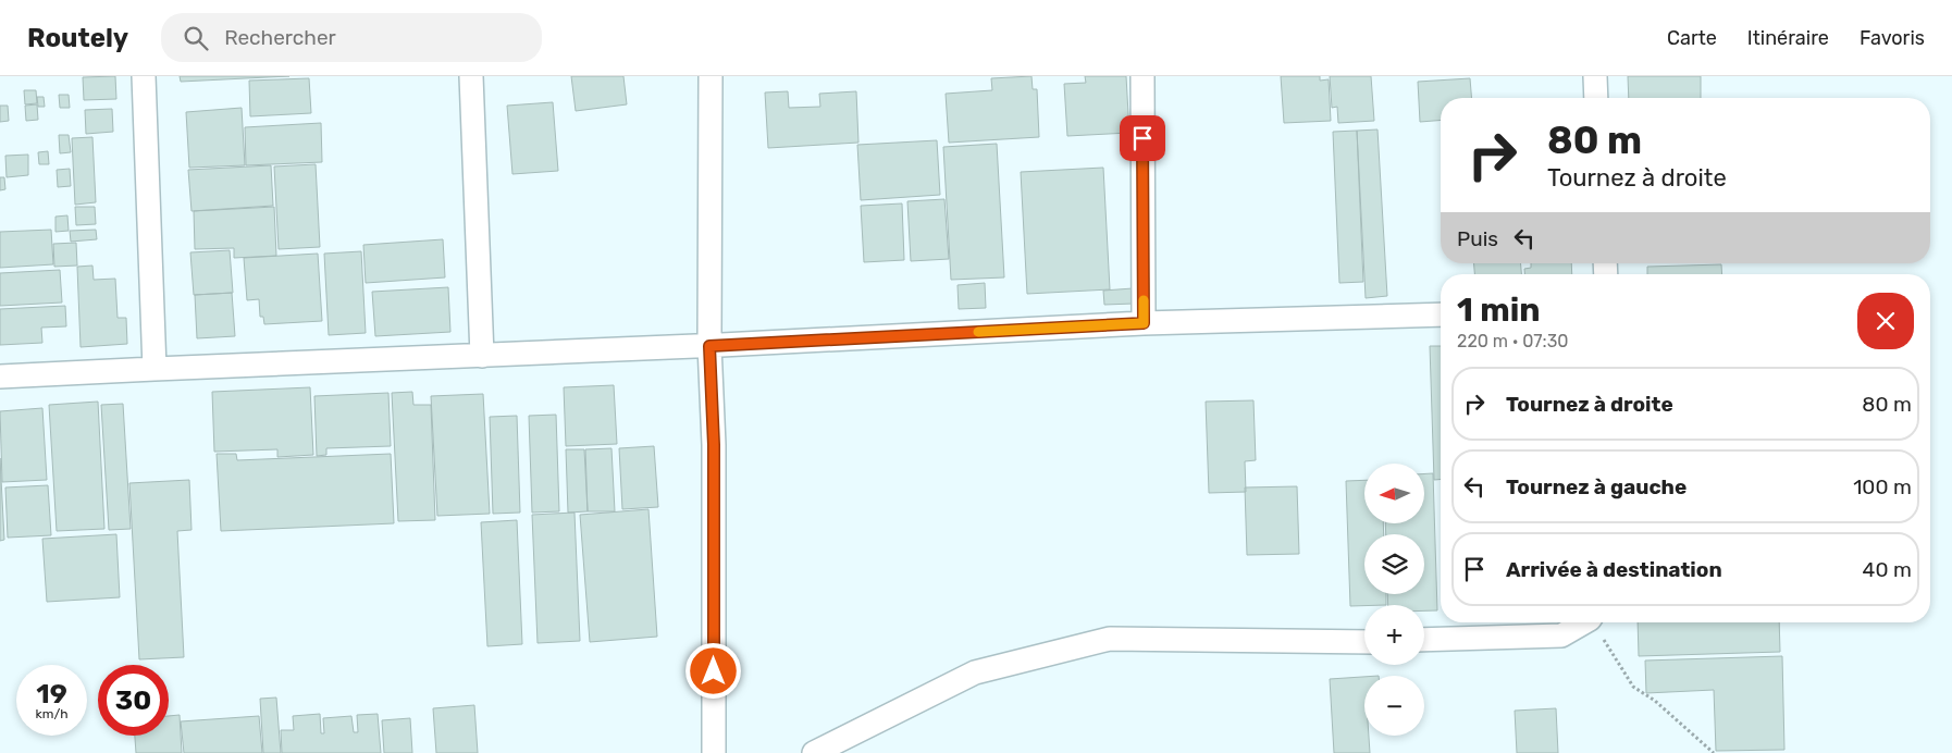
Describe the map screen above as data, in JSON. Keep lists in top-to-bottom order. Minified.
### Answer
{"north":"left","page":{"header":"Routely","search":"Rechercher","nav":["Carte","Itinéraire","Favoris"],"turn":["80 m","Tournez à droite"],"then":"Puis","heading":["1 min","220 m · 07:30"],"list":[{"name":"Tournez à droite","value":"80 m"},{"name":"Tournez à gauche","value":"100 m"},{"name":"Arrivée à destination","value":"40 m"}],"map_buttons":["+","−"],"speed":"19 km/h","limit":"30"}}
